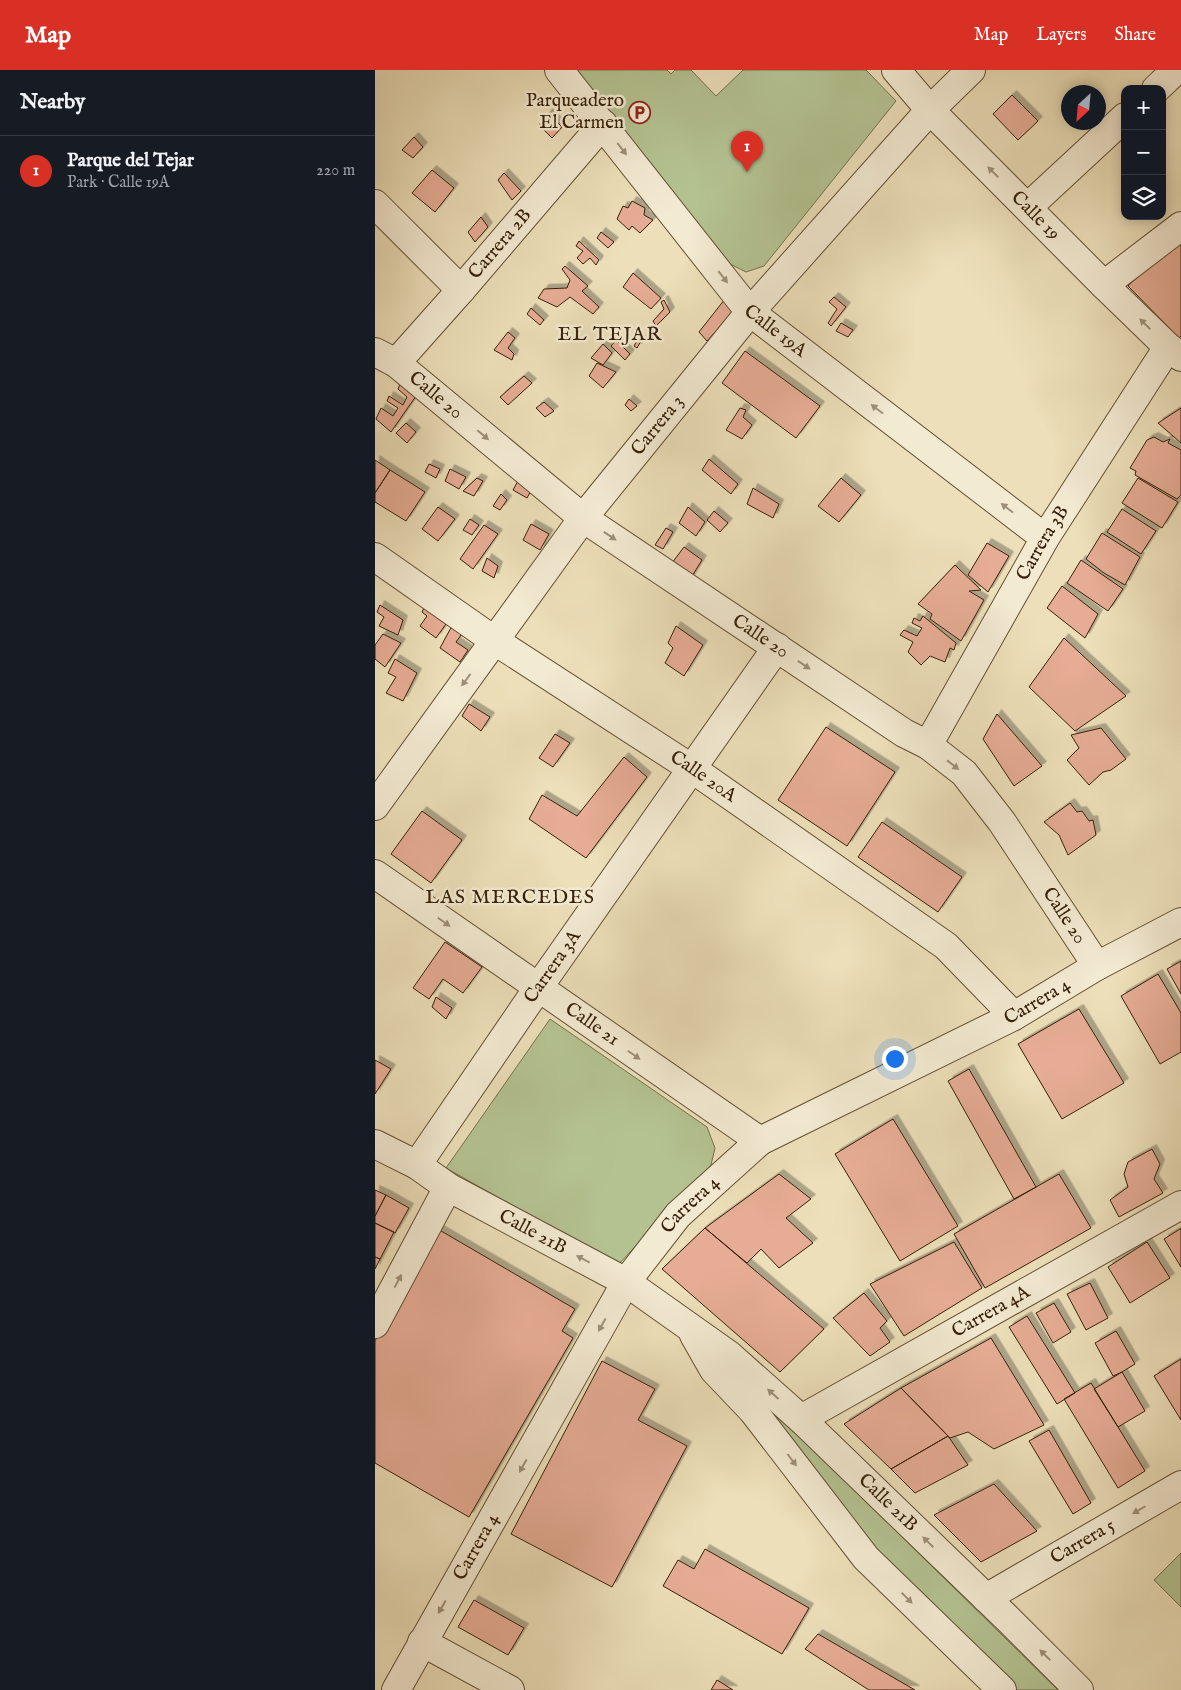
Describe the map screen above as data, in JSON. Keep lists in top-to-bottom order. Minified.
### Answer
{"streets":{"street":["Calle 19","Carrera 2B","Calle 19A","Calle 20","Carrera 3","Carrera 3B","Calle 20A","Carrera 3A","Carrera 4","Calle 21","Calle 21B","Carrera 4A","Carrera 5"]},"crossings":[["Calle 19","Carrera 3"],["Calle 19","Carrera 3B"],["Carrera 2B","Calle 19A"],["Carrera 2B","Calle 20"],["Calle 19A","Carrera 3"],["Calle 19A","Carrera 3B"],["Calle 20","Carrera 3"],["Calle 20","Carrera 3B"],["Calle 20","Carrera 3A"],["Calle 20","Carrera 4"],["Carrera 3","Calle 20A"],["Calle 20A","Carrera 3A"],["Calle 20A","Carrera 4"],["Carrera 3A","Calle 21"],["Carrera 3A","Calle 21B"],["Carrera 4","Calle 21"],["Carrera 4","Calle 21B"],["Calle 21B","Carrera 4A"],["Calle 21B","Carrera 5"]],"one_way":["Calle 19","Calle 20","Calle 21","Carrera 5"],"districts":["EL TEJAR","LAS MERCEDES"],"places":{"parking":["Parqueadero El Carmen"]},"north":"bottom left","page":{"header":"Map","nav":["Map","Layers","Share"],"heading":"Nearby","map_buttons":["+","−"],"pins":"1","list":[{"mark":"1","name":"Parque del Tejar","note":"Park · Calle 19A","value":"220 m"}]}}
